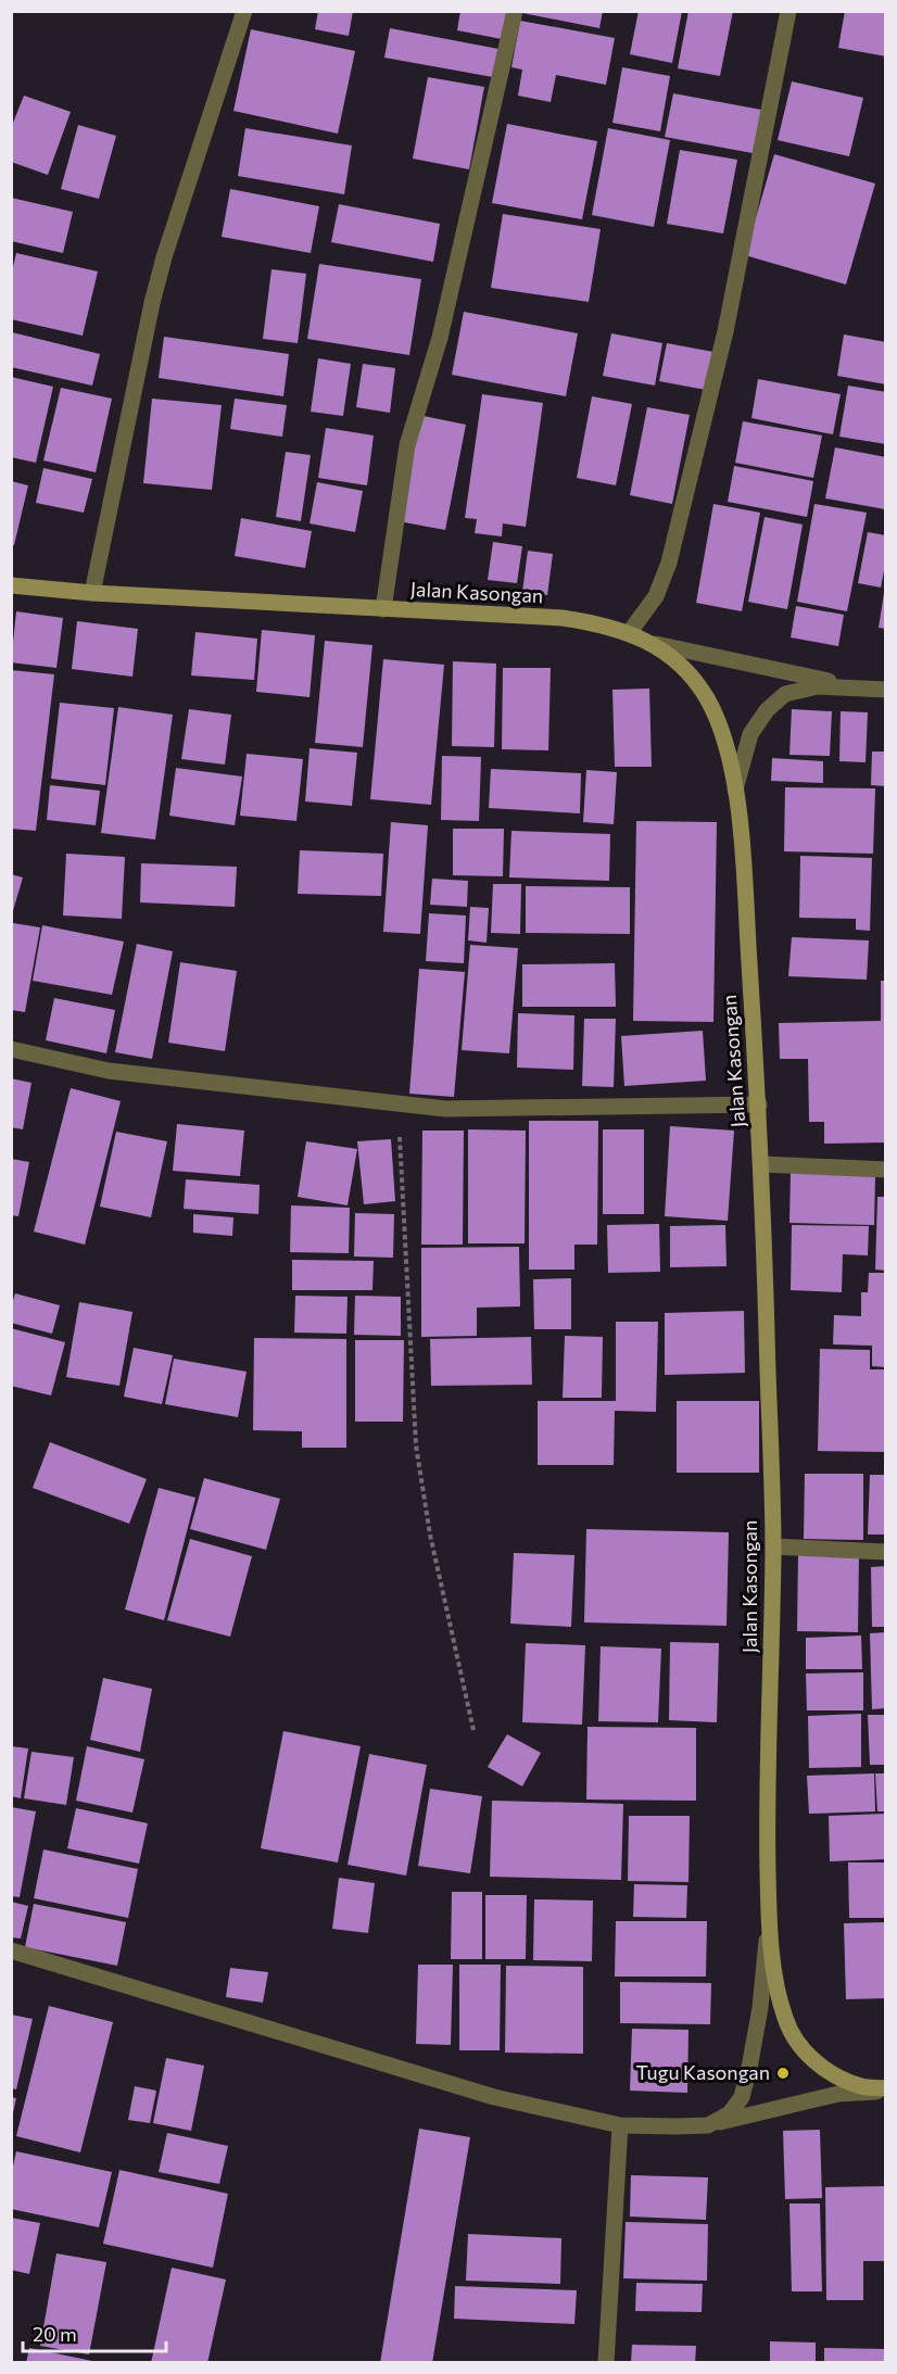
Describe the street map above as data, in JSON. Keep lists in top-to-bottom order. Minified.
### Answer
{"streets":{"main road":["Jalan Kasongan"]},"places":["Tugu Kasongan"],"scale_bar":"20 m"}
